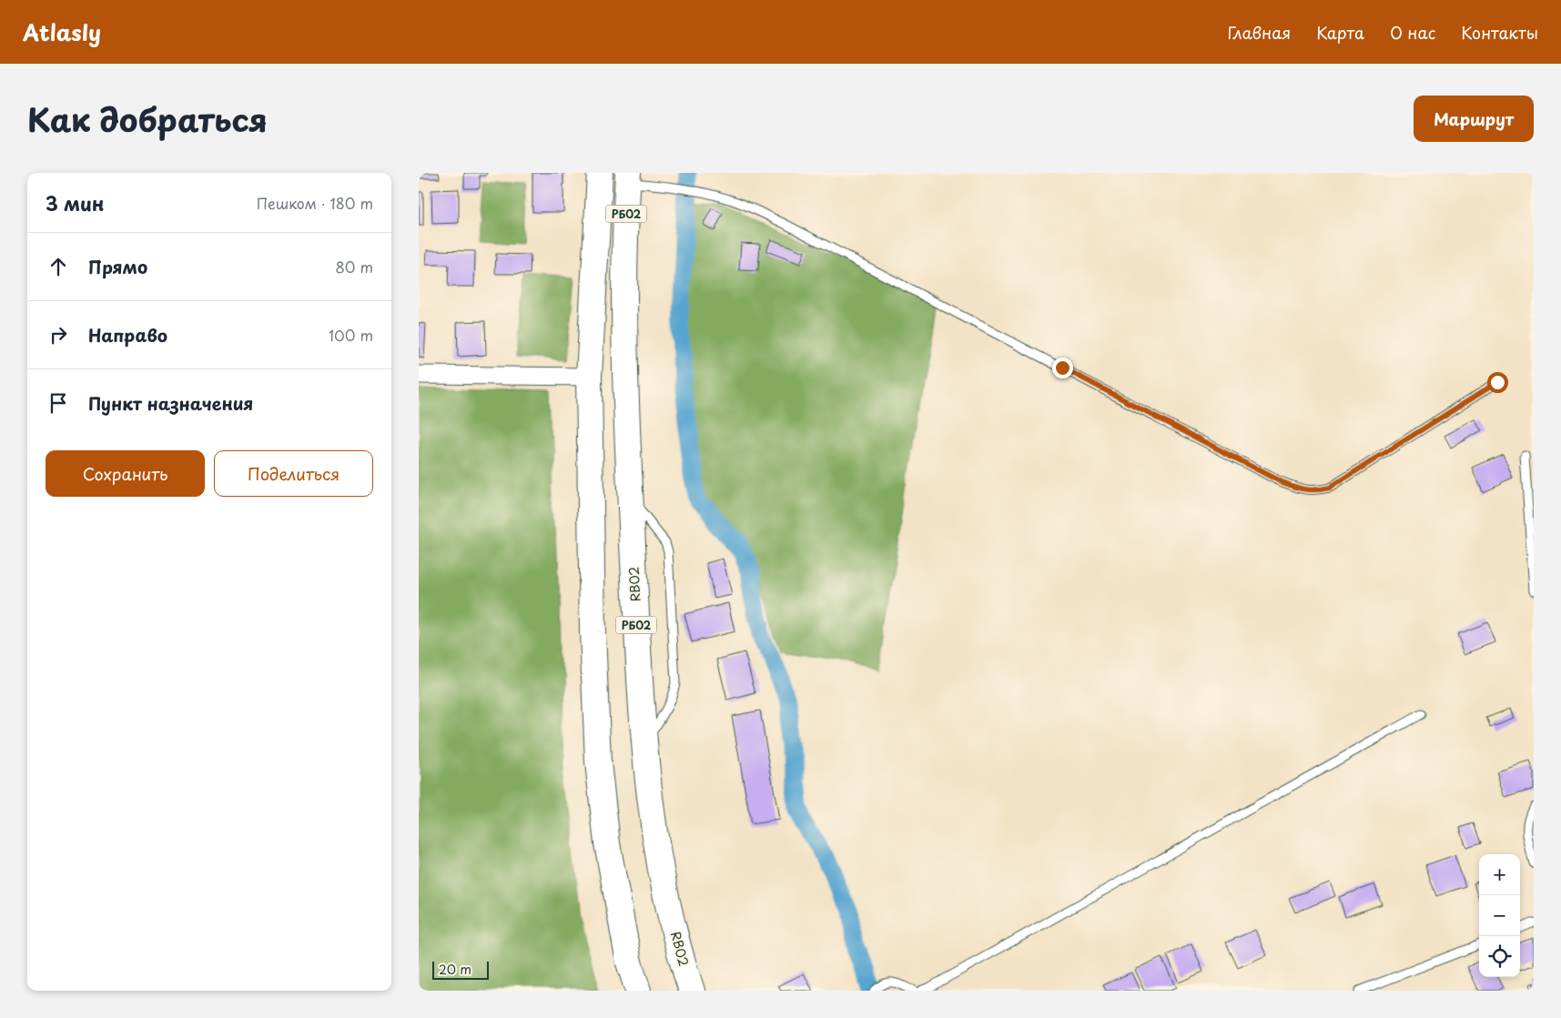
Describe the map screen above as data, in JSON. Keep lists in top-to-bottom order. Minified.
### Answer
{"streets":{"highway":["РБ02","RB02"]},"scale_bar":"20 m","page":{"header":"Atlasly","nav":["Главная","Карта","О нас","Контакты"],"title":"Как добраться","buttons":["Маршрут",["Сохранить","Поделиться"]],"heading":["3 мин","Пешком · 180 m"],"list":[["Прямо","80 m"],["Направо","100 m"],"Пункт назначения"],"map_buttons":["+","−"],"scale":"20 m"}}
